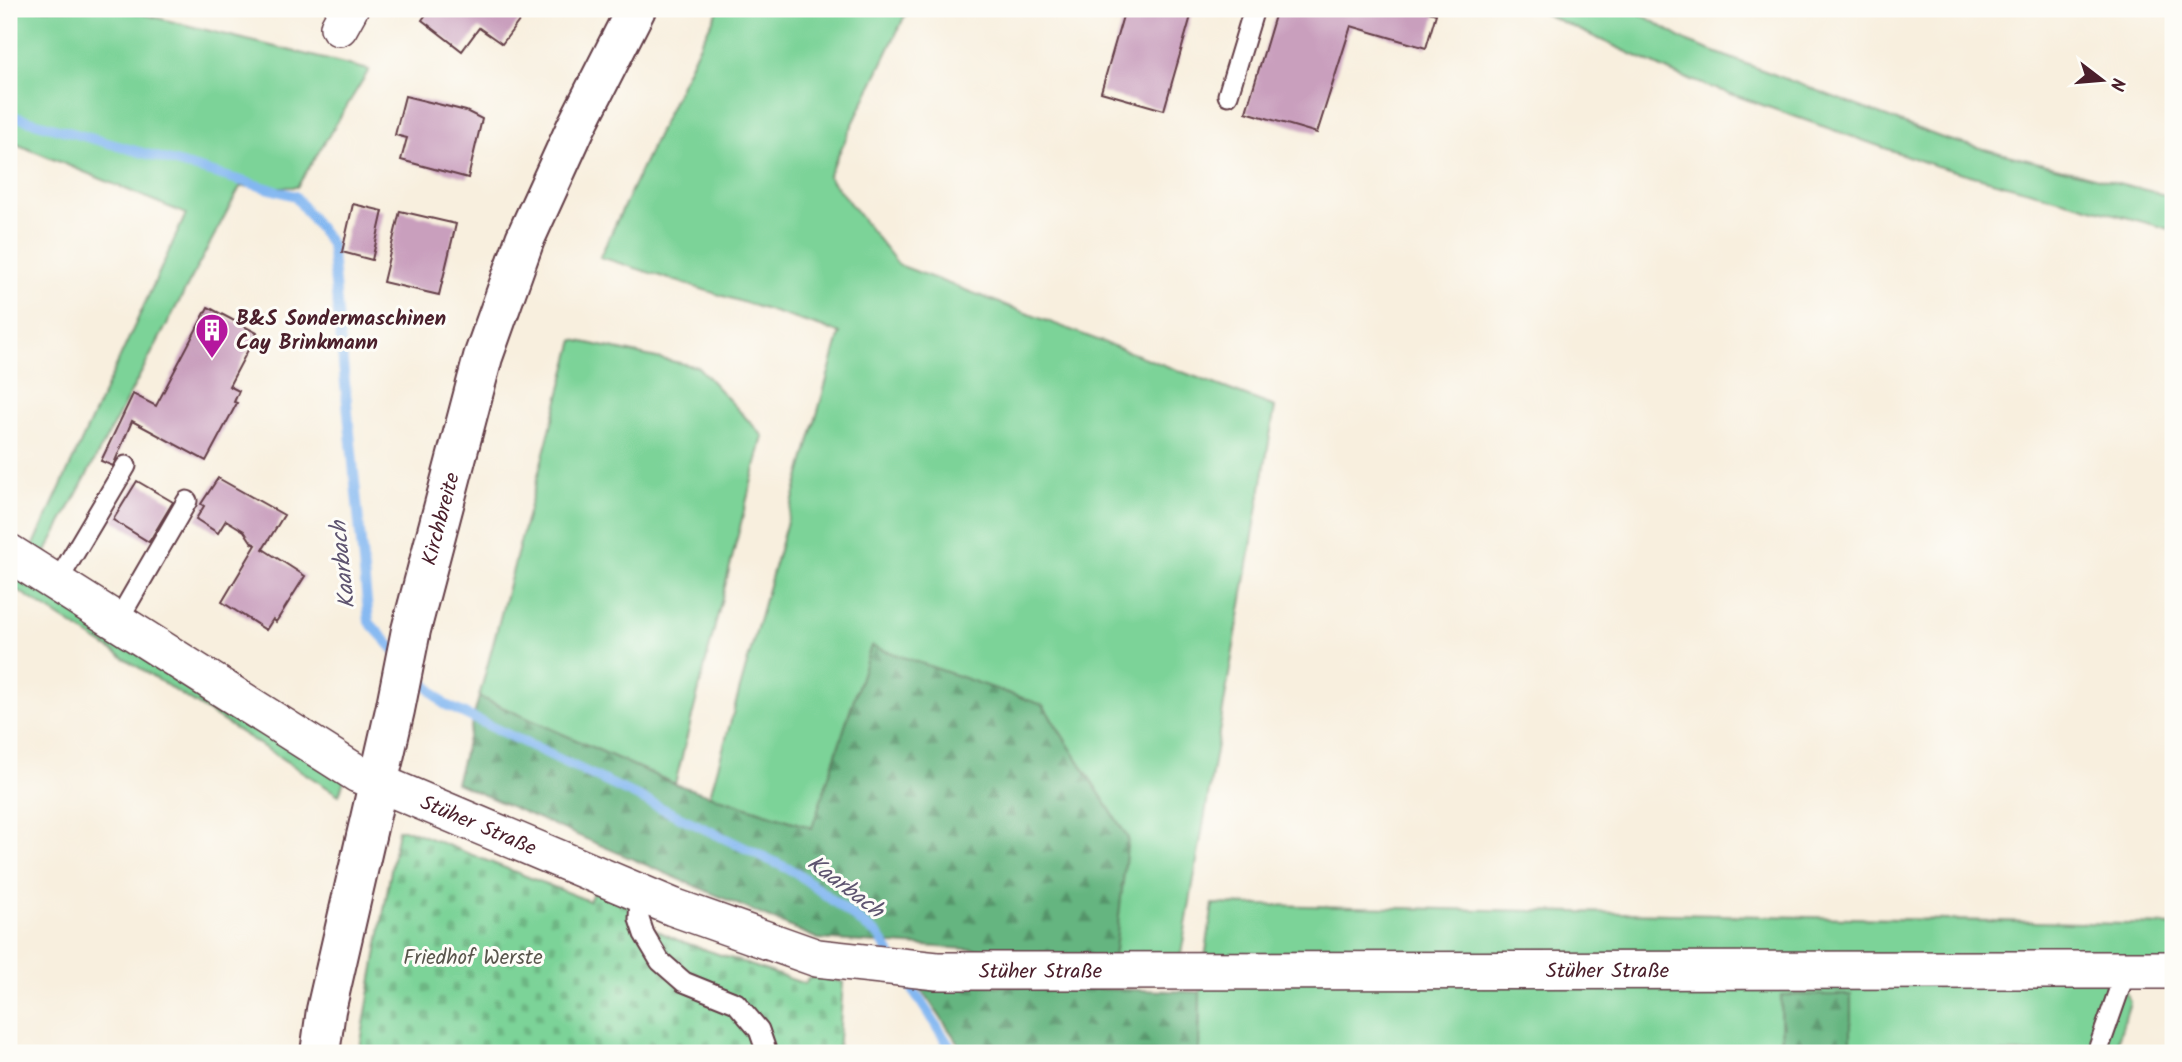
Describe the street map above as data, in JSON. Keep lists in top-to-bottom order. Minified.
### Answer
{"streets":{"street":["Kirchbreite","Stüher Straße"]},"crossings":[["Kirchbreite","Stüher Straße"]],"water":["Kaarbach"],"parks":["Friedhof Werste"],"places":{"building":["B&S Sondermaschinen Cay Brinkmann"]},"north":"right"}
